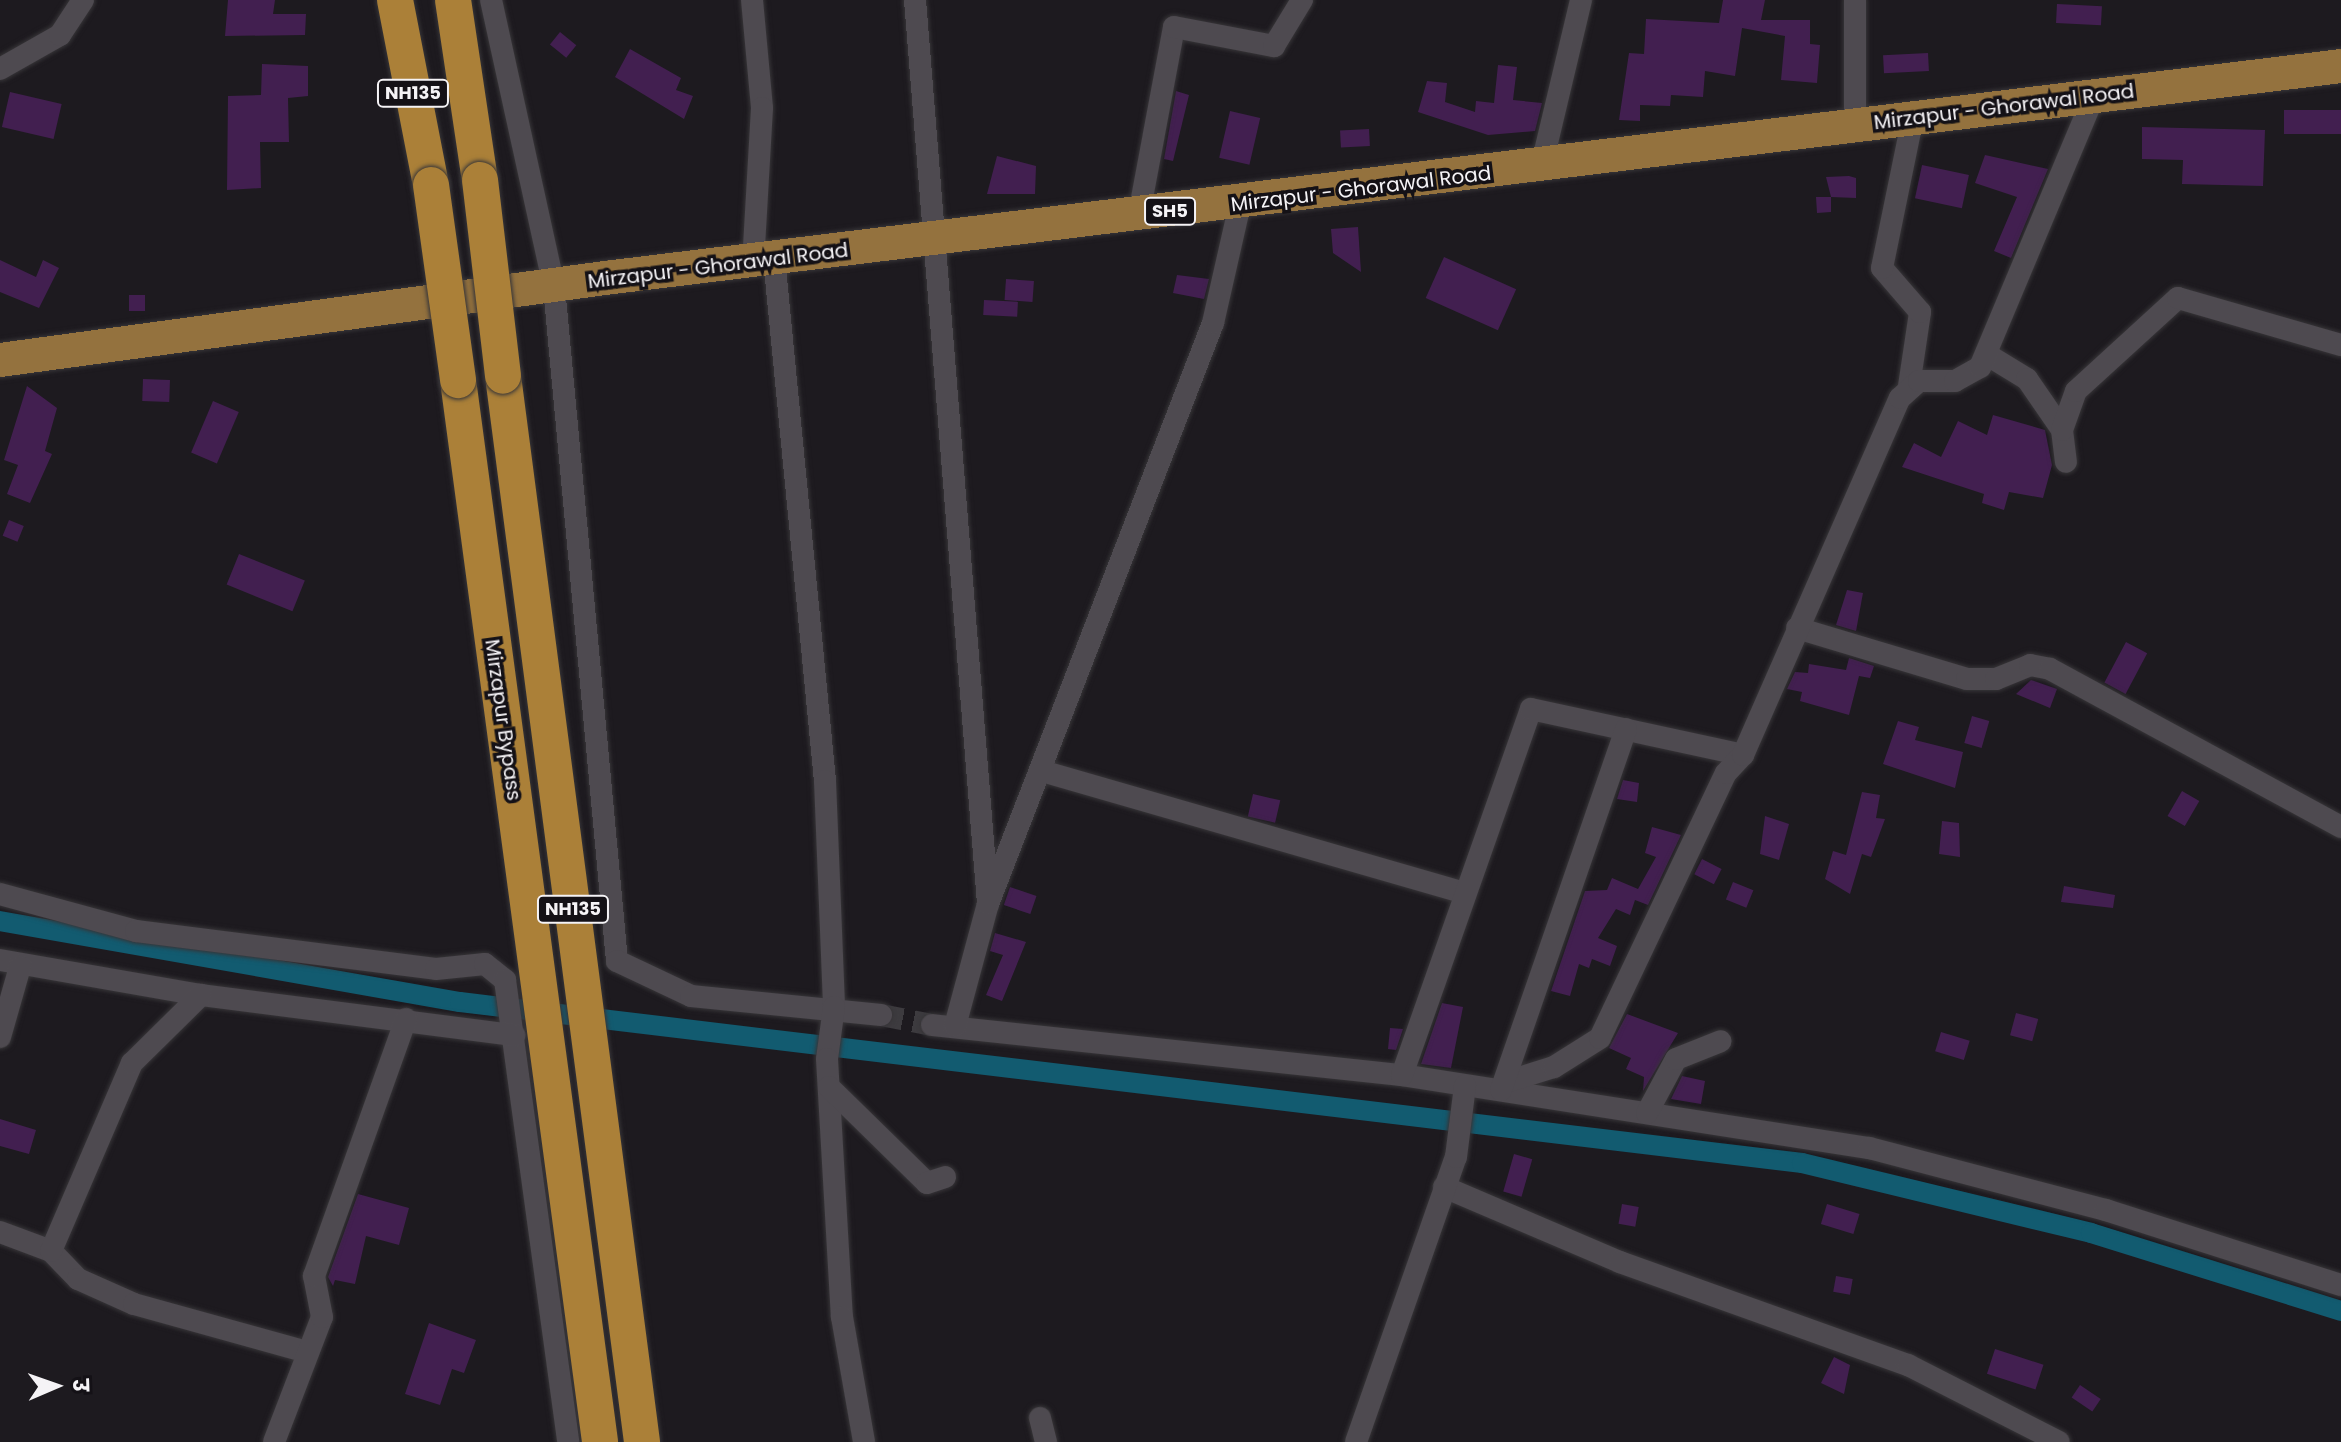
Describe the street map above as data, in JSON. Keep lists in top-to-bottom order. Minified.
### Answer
{"streets":{"highway":["NH135","Mirzapur Bypass"],"main road":["Mirzapur - Ghorawal Road","SH5"]},"north":"right"}
